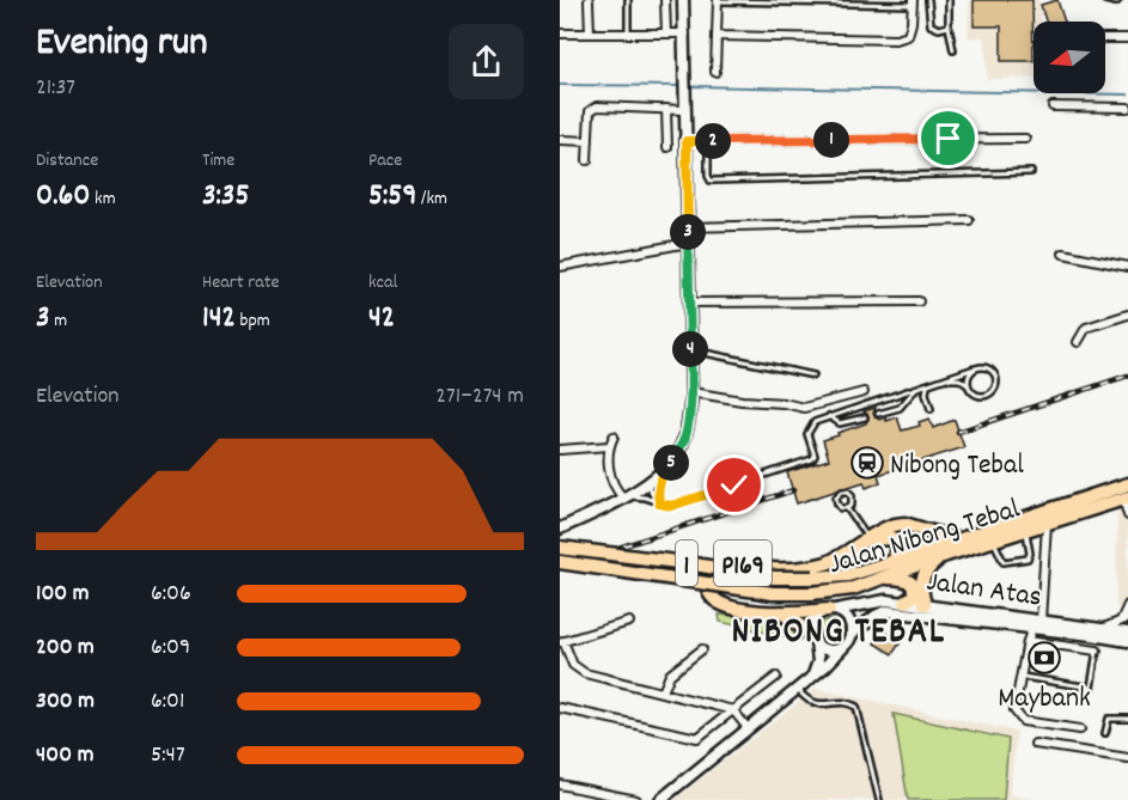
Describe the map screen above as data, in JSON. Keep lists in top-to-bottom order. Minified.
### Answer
{"streets":{"highway":["Jalan Nibong Tebal","1","P169","Jalan Atas"]},"crossings":[["Jalan Nibong Tebal","P169"],["P169","Jalan Atas"]],"districts":["NIBONG TEBAL"],"places":{"station":["Nibong Tebal"],"bank":["Maybank"]},"north":"left","page":{"heading":["Evening run","21:37"],"stats":[["Distance","0.60 km"],["Time","3:35"],["Pace","5:59 /km"],["Elevation","3 m"],["Heart rate","142 bpm"],["kcal","42"]],"pins":["1","2","3","4","5"],"chart":["Elevation","271–274 m"],"list":[{"name":"100 m","note":"6:06"},{"name":"200 m","note":"6:09"},{"name":"300 m","note":"6:01"},{"name":"400 m","note":"5:47"}]}}
